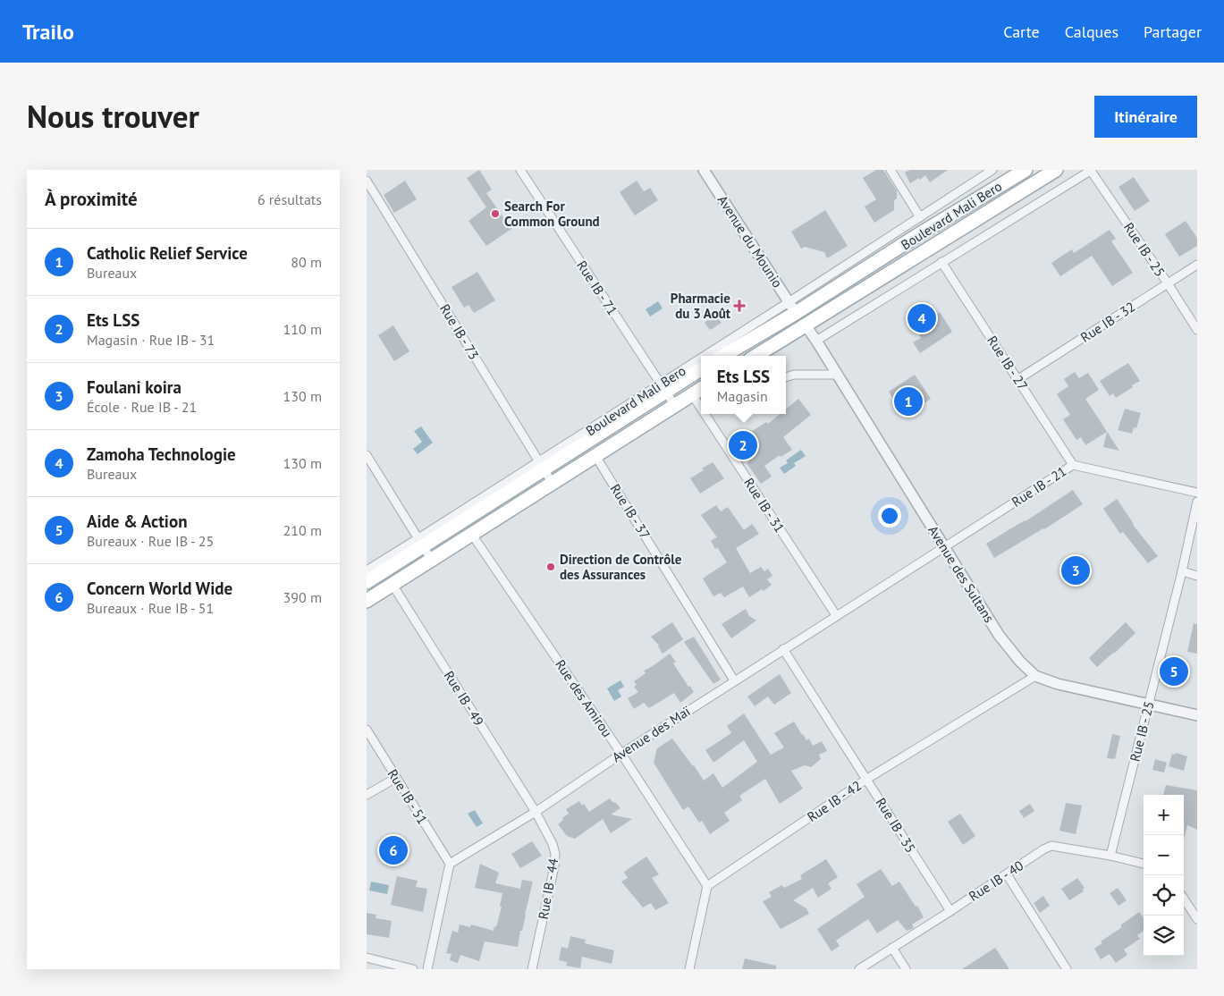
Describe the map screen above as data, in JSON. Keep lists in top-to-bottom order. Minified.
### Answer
{"streets":{"main road":["Boulevard Mali Bero"],"street":["Avenue du Mounio","Rue IB - 25","Rue IB - 71","Rue IB - 32","Rue IB - 73","Rue IB - 27","Rue IB - 21","Rue IB - 31","Rue IB - 37","Avenue des Sultans","Rue IB - 49","Rue des Amirou","Avenue des Maï","Rue IB - 51","Rue IB - 42","Rue IB - 35","Rue IB - 40","Rue IB - 44"]},"crossings":[["Boulevard Mali Bero","Avenue du Mounio"],["Boulevard Mali Bero","Rue IB - 71"],["Boulevard Mali Bero","Rue IB - 73"],["Boulevard Mali Bero","Rue IB - 31"],["Boulevard Mali Bero","Rue IB - 37"],["Boulevard Mali Bero","Avenue des Sultans"],["Boulevard Mali Bero","Rue IB - 49"],["Boulevard Mali Bero","Rue des Amirou"],["Rue IB - 25","Rue IB - 32"],["Rue IB - 25","Avenue des Sultans"],["Rue IB - 25","Rue IB - 40"],["Rue IB - 32","Rue IB - 27"],["Rue IB - 27","Rue IB - 21"],["Rue IB - 21","Avenue des Sultans"],["Rue IB - 21","Avenue des Maï"],["Rue IB - 31","Avenue des Maï"],["Rue IB - 37","Avenue des Maï"],["Avenue des Sultans","Avenue des Maï"],["Avenue des Sultans","Rue IB - 42"],["Rue IB - 49","Avenue des Maï"],["Rue IB - 49","Rue IB - 44"],["Rue des Amirou","Avenue des Maï"],["Rue des Amirou","Rue IB - 42"],["Avenue des Maï","Rue IB - 51"],["Avenue des Maï","Rue IB - 35"],["Avenue des Maï","Rue IB - 44"],["Rue IB - 42","Rue IB - 35"],["Rue IB - 35","Rue IB - 40"]],"places":{"other":["Search For Common Ground","Direction de Contrôle des Assurances"],"health":["Pharmacie du 3 Août"]},"page":{"header":"Trailo","nav":["Carte","Calques","Partager"],"title":"Nous trouver","buttons":"Itinéraire","heading":["À proximité","6 résultats"],"list":[{"mark":"1","name":"Catholic Relief Service","note":"Bureaux","value":"80 m"},{"mark":"2","name":"Ets LSS","note":"Magasin · Rue IB - 31","value":"110 m"},{"mark":"3","name":"Foulani koira","note":"École · Rue IB - 21","value":"130 m"},{"mark":"4","name":"Zamoha Technologie","note":"Bureaux","value":"130 m"},{"mark":"5","name":"Aide & Action","note":"Bureaux · Rue IB - 25","value":"210 m"},{"mark":"6","name":"Concern World Wide","note":"Bureaux · Rue IB - 51","value":"390 m"}],"pins":["4","1","2","3","5","6"],"popup":["Ets LSS","Magasin"],"map_buttons":["+","−"]}}
